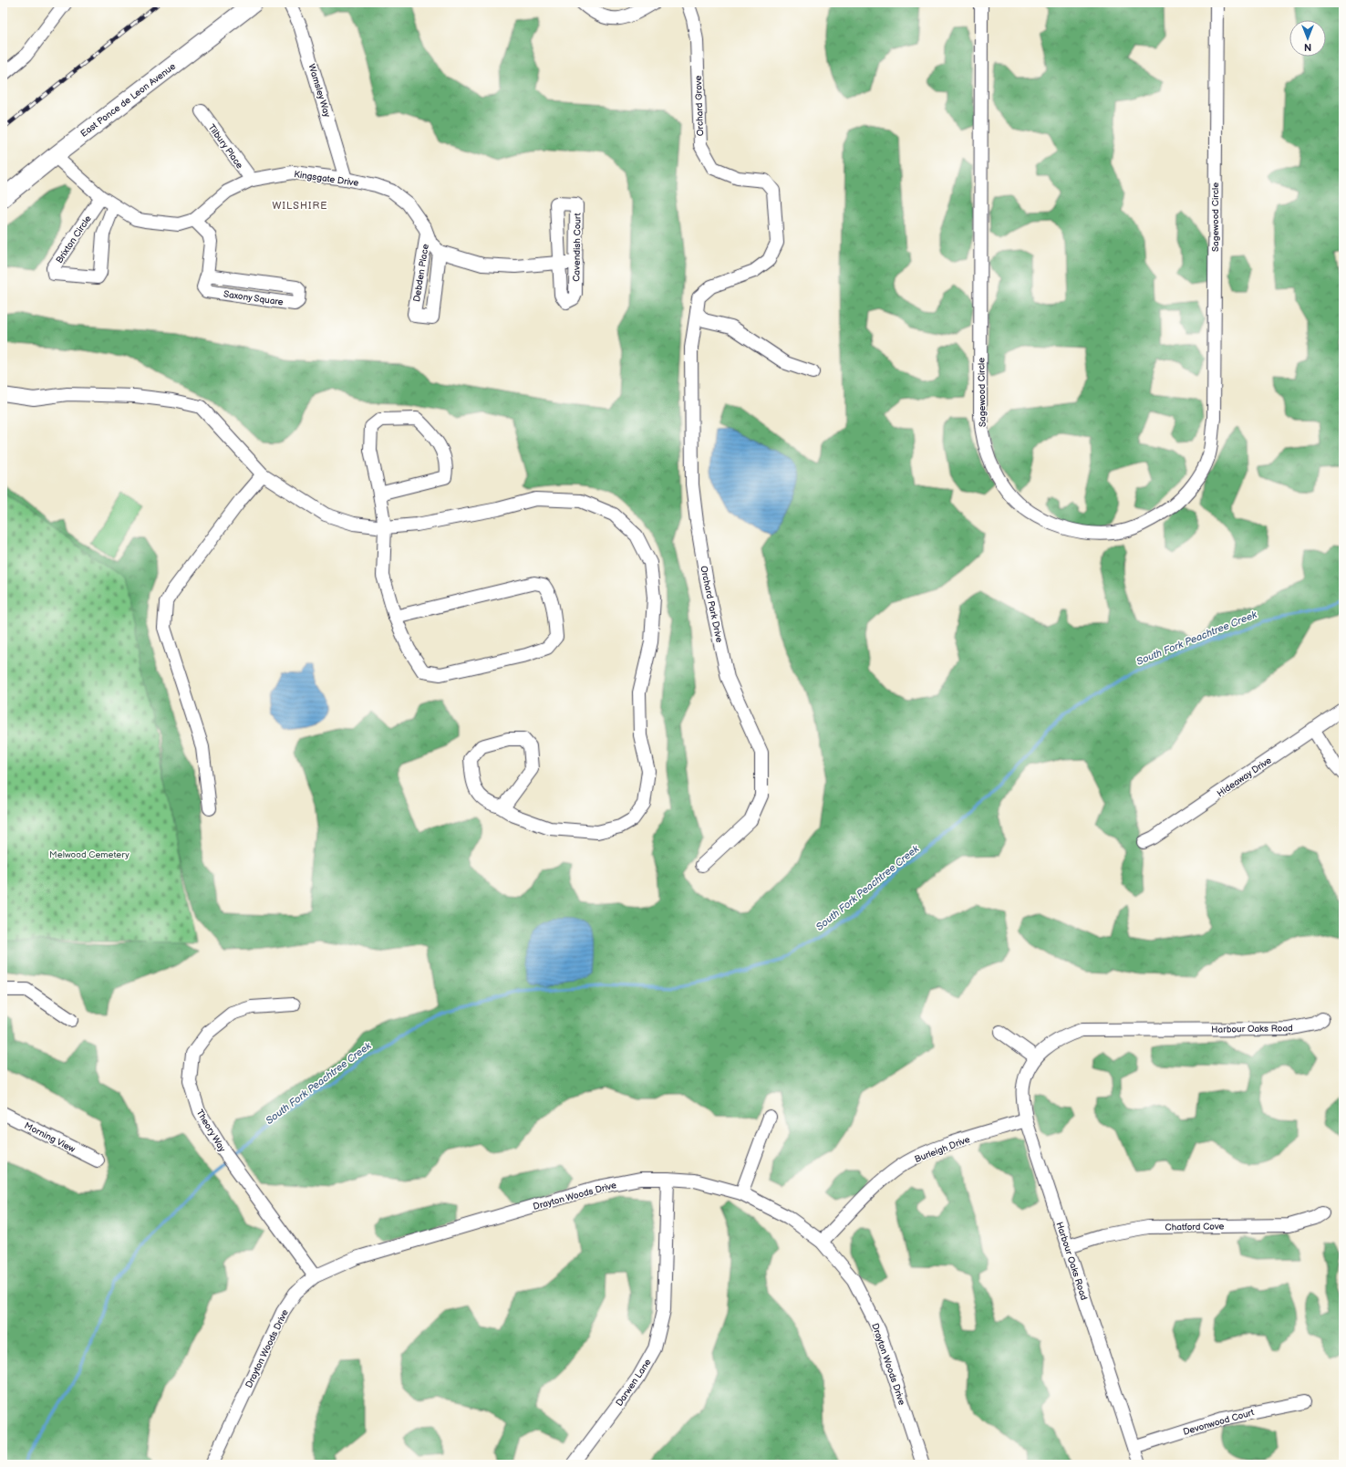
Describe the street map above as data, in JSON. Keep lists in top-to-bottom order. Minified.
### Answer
{"streets":{"main road":["East Ponce de Leon Avenue"],"street":["Wamsley Way","Orchard Grove","Tilbury Place","Kingsgate Drive","Sagewood Circle","Brixton Circle","Cavendish Court","Debden Place","Saxony Square","Orchard Park Drive","Hideaway Drive","Harbour Oaks Road","Theory Way","Morning View","Burleigh Drive","Drayton Woods Drive","Chatford Cove","Darwen Lane","Devonwood Court"]},"crossings":[["Wamsley Way","Kingsgate Drive"],["East Ponce de Leon Avenue","Kingsgate Drive"],["Orchard Grove","Orchard Park Drive"],["Tilbury Place","Kingsgate Drive"],["Kingsgate Drive","Brixton Circle"],["Kingsgate Drive","Debden Place"],["Kingsgate Drive","Saxony Square"],["Harbour Oaks Road","Burleigh Drive"],["Harbour Oaks Road","Chatford Cove"],["Harbour Oaks Road","Devonwood Court"],["Theory Way","Drayton Woods Drive"],["Burleigh Drive","Drayton Woods Drive"],["Drayton Woods Drive","Darwen Lane"]],"districts":["WILSHIRE"],"water":["South Fork Peachtree Creek"],"parks":["Melwood Cemetery"],"north":"bottom"}
